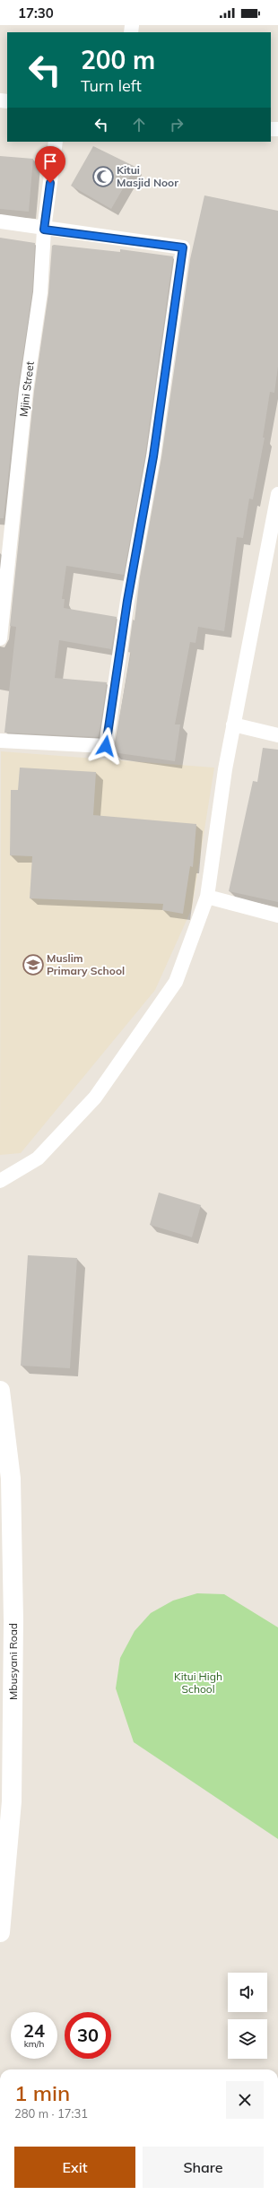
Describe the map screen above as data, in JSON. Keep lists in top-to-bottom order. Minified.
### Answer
{"streets":{"street":["Mjini Street","Mbusyani Road"]},"parks":["Kitui High School"],"places":{"mosque":["Kitui Masjid Noor"],"school or university":["Muslim Primary School"]},"page":{"status":"17:30","turn":["200 m","Turn left"],"speed":"24 km/h","limit":"30","heading":["1 min","280 m · 17:31"],"buttons":["Exit","Share"]}}
